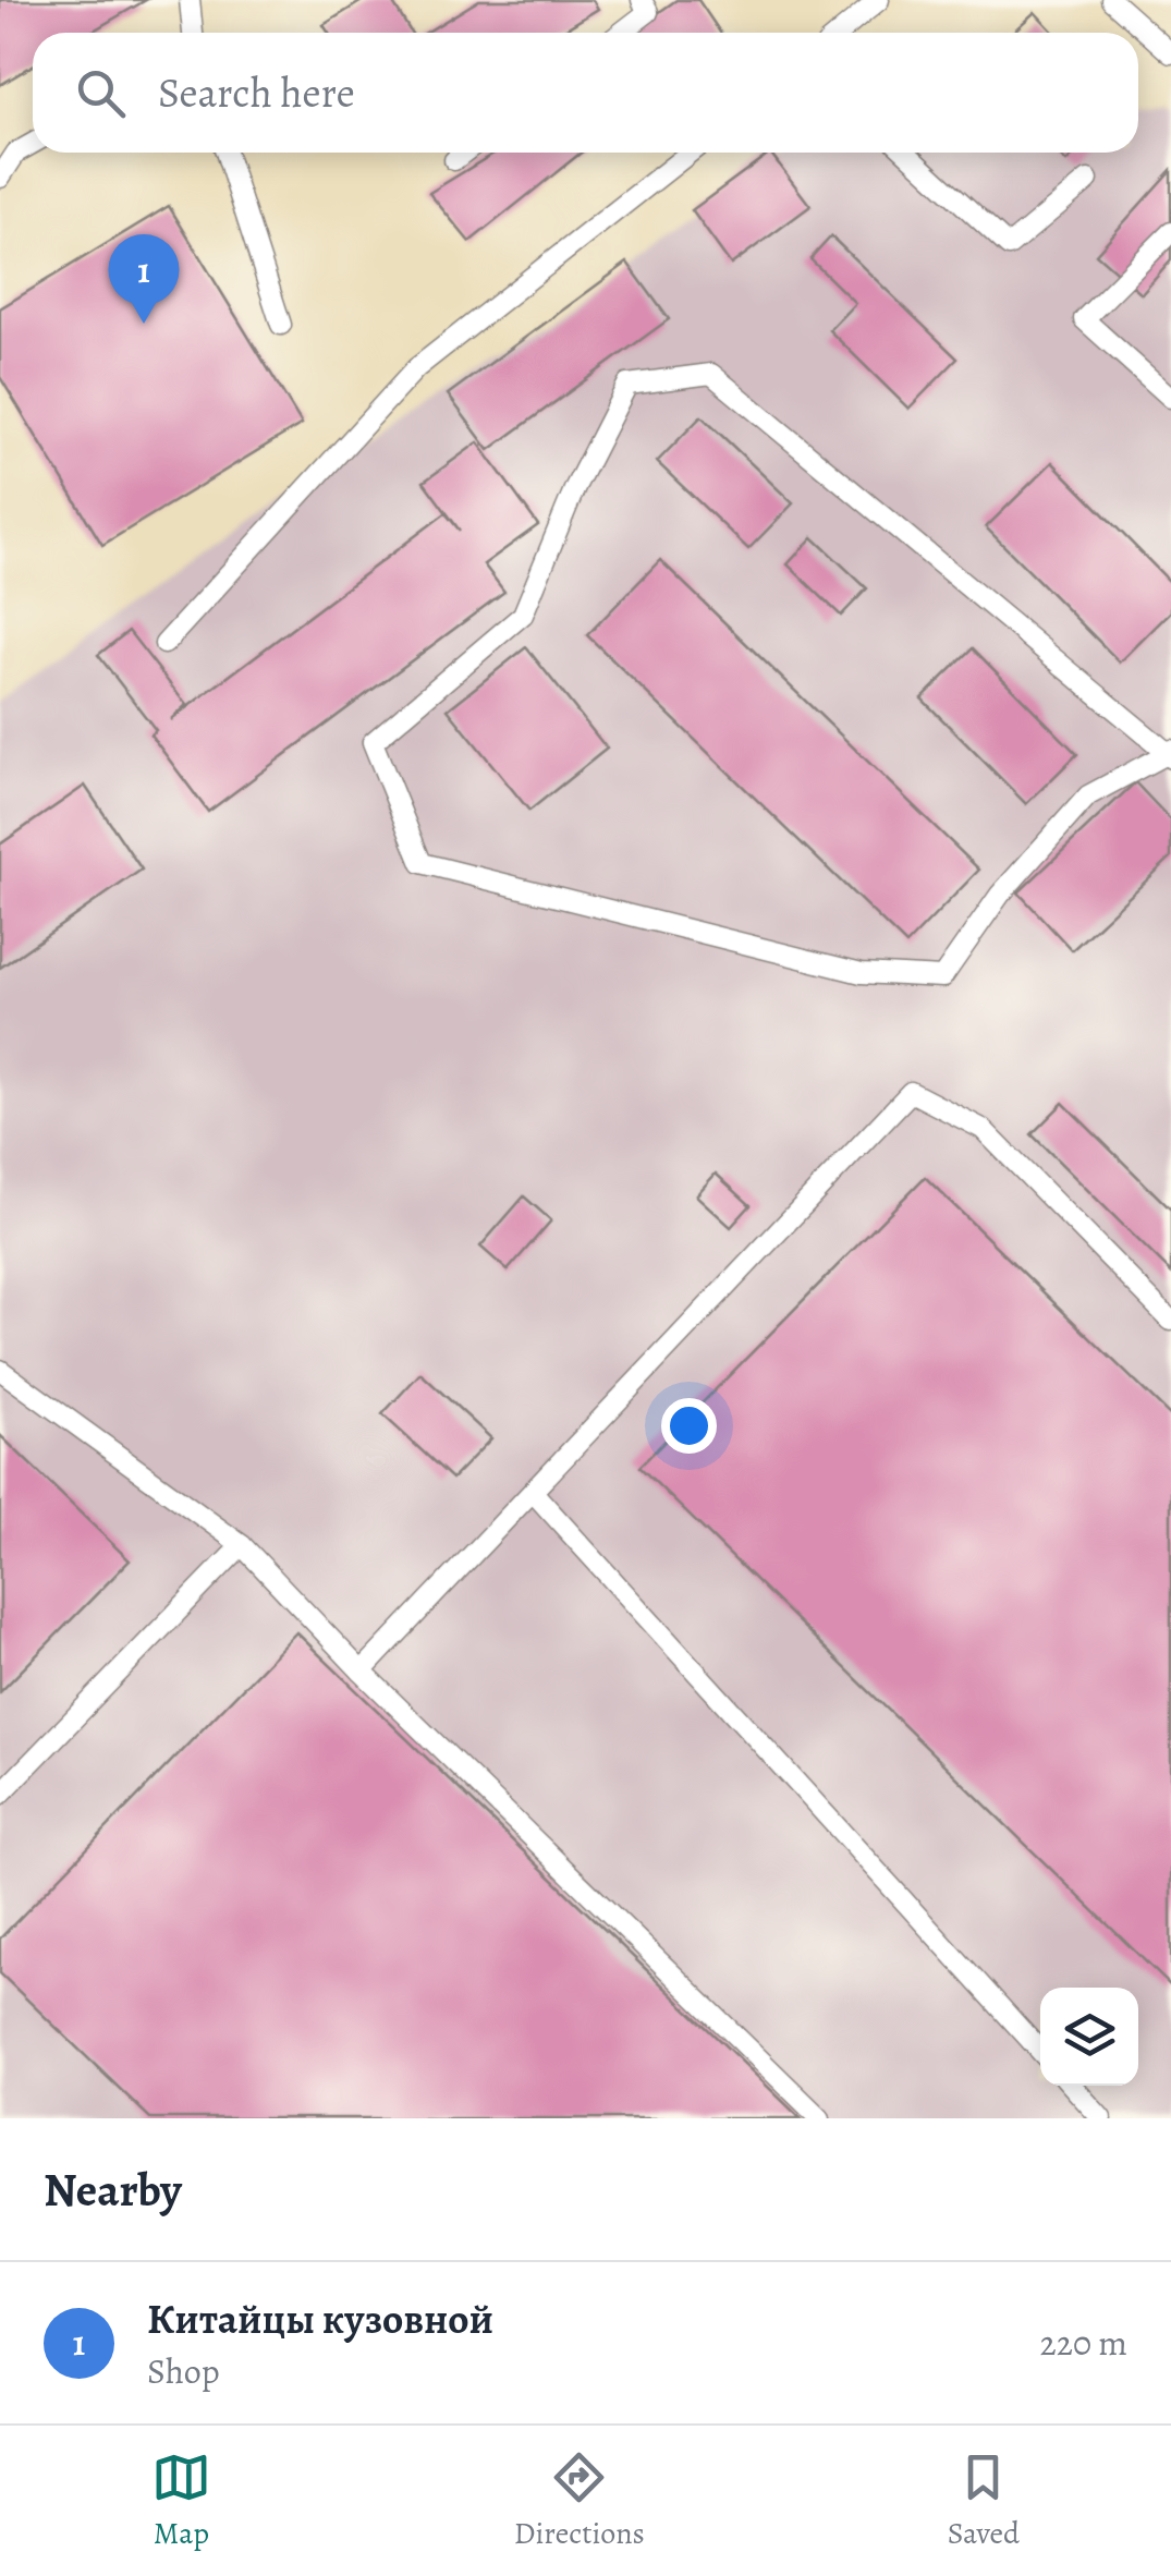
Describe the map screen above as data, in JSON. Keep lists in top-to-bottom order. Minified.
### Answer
{"page":{"search":"Search here","pins":"1","heading":"Nearby","list":[{"mark":"1","name":"Китайцы кузовной","note":"Shop","value":"220 m"}],"nav":["Map","Directions","Saved"]}}
